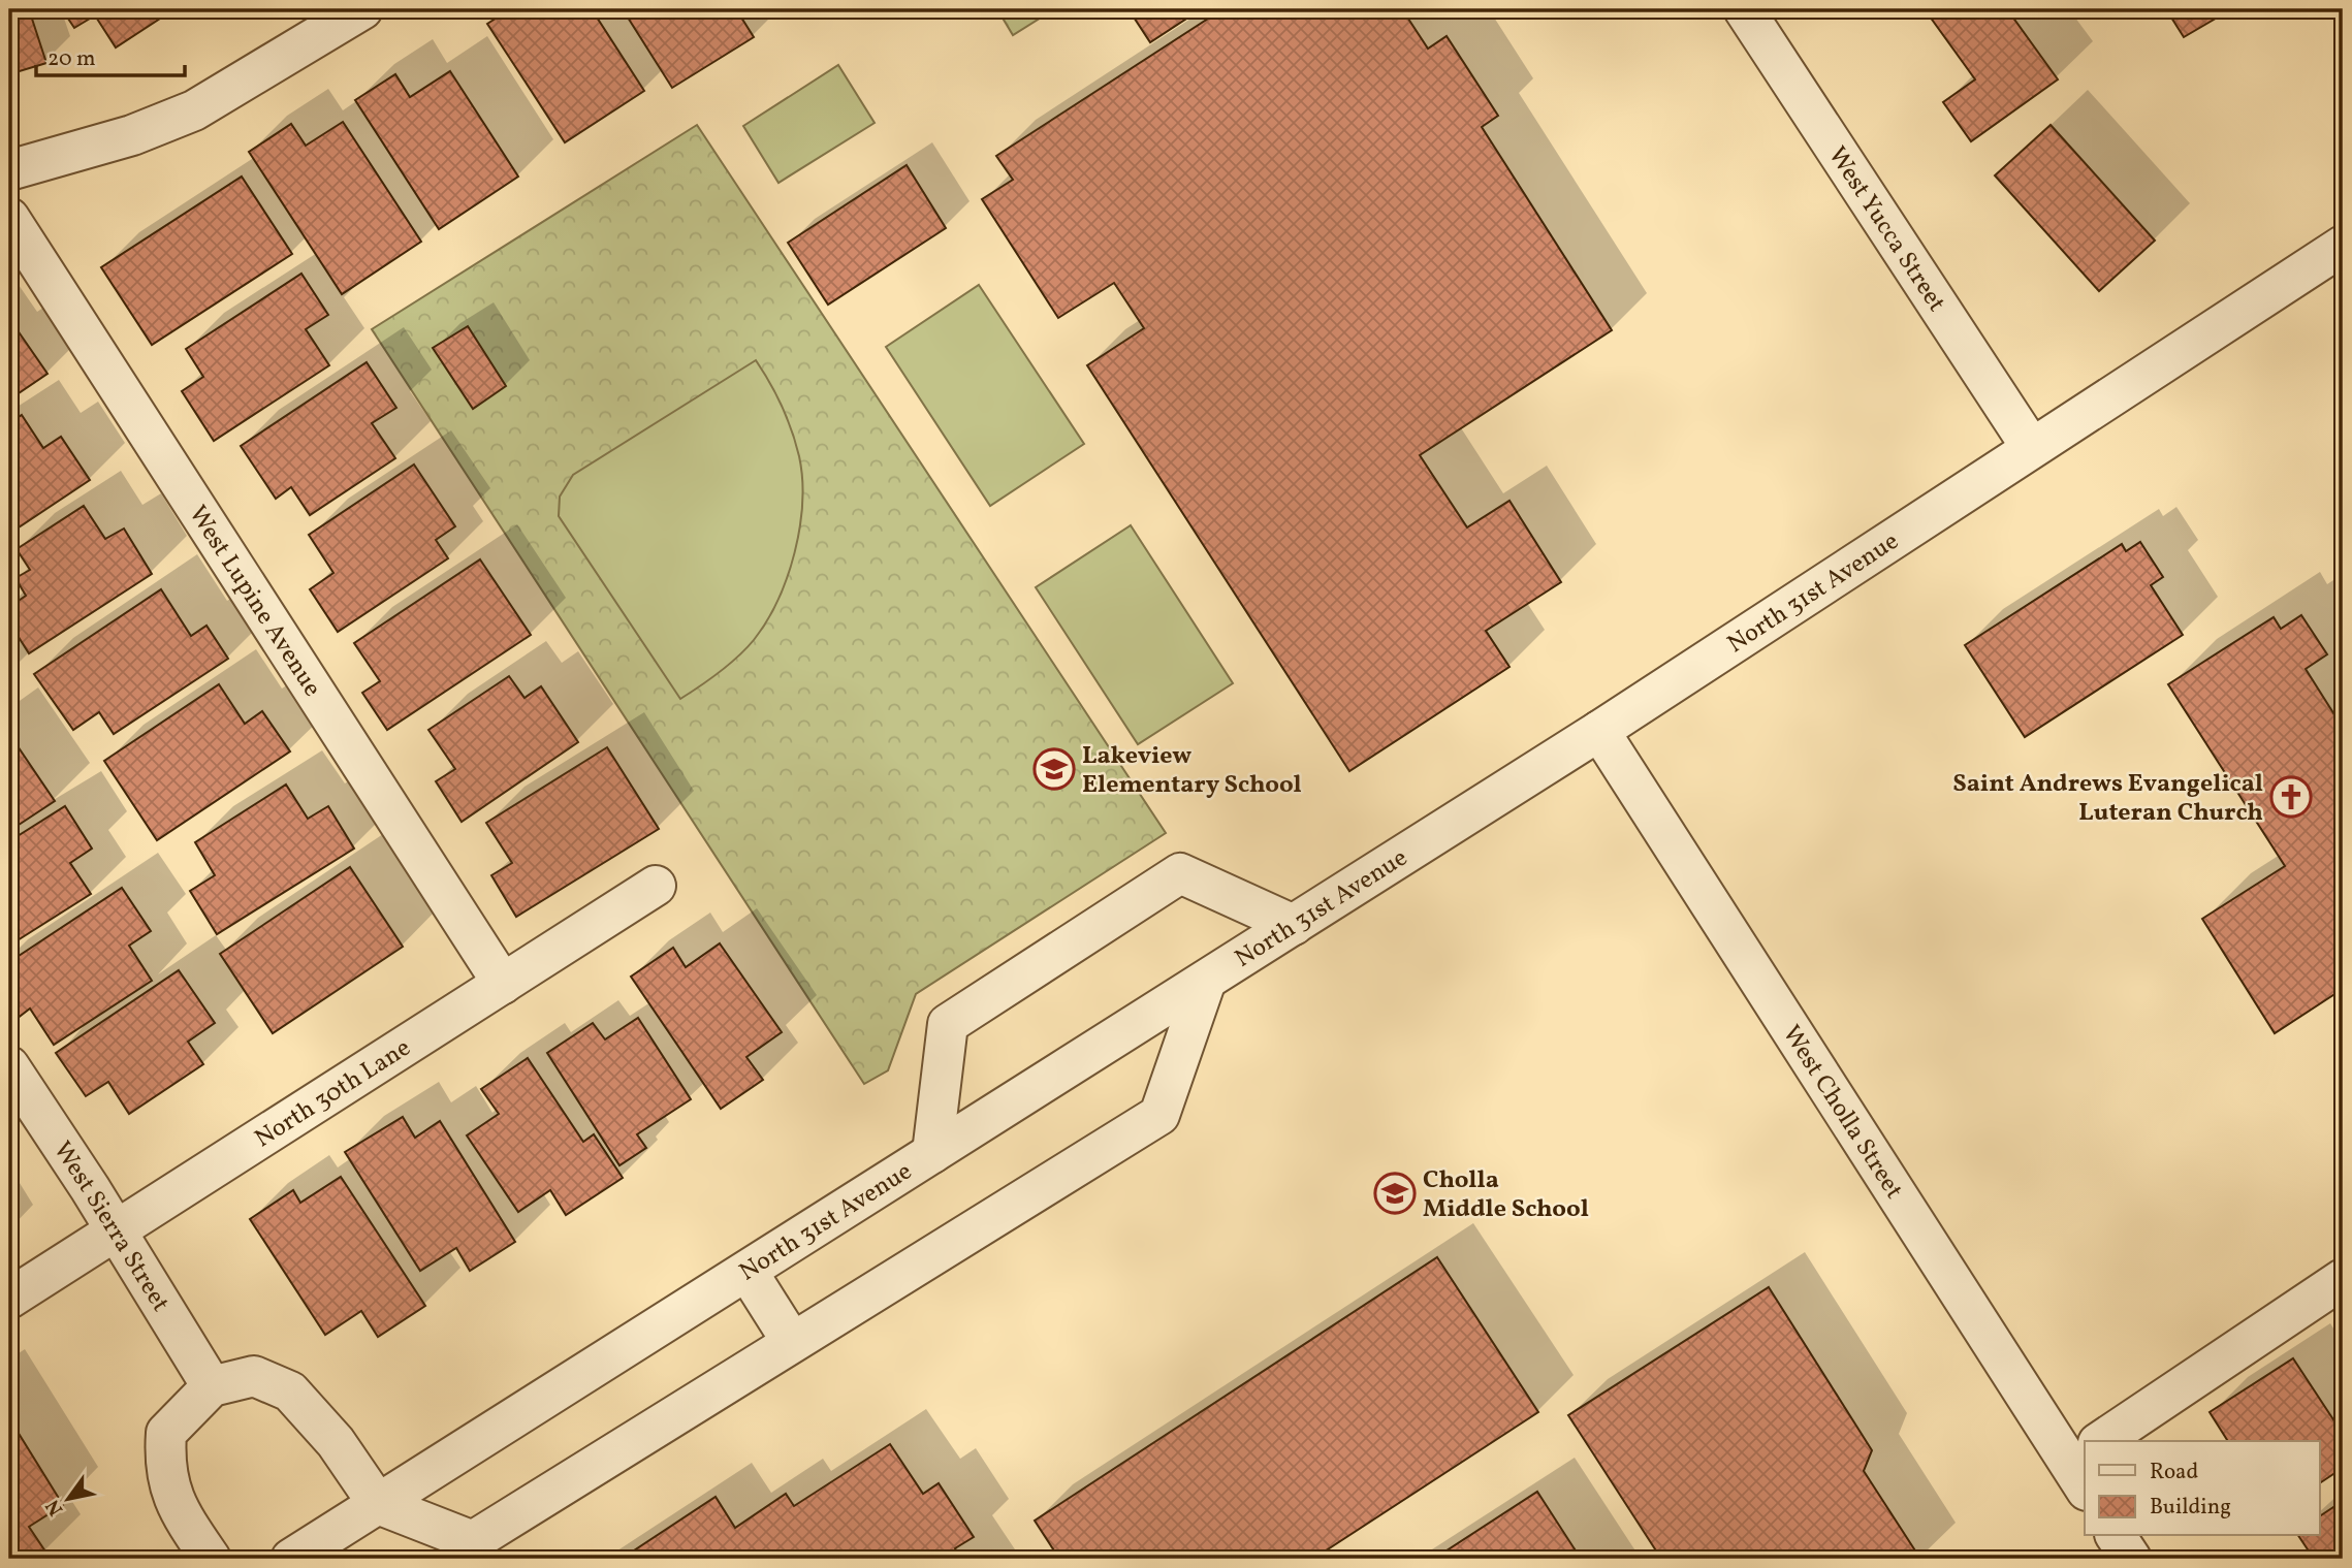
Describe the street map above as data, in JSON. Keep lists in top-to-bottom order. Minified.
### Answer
{"streets":{"street":["West Yucca Street","North 31st Avenue","West Lupine Avenue","North 30th Lane","West Cholla Street","West Sierra Street"]},"crossings":[["West Yucca Street","North 31st Avenue"],["North 31st Avenue","West Cholla Street"],["West Lupine Avenue","North 30th Lane"],["North 30th Lane","West Sierra Street"]],"places":{"school or university":["Lakeview Elementary School","Cholla Middle School"],"church":["Saint Andrews Evangelical Luteran Church"]},"legend":["Road","Building"],"scale_bar":"20 m","north":"bottom left"}
